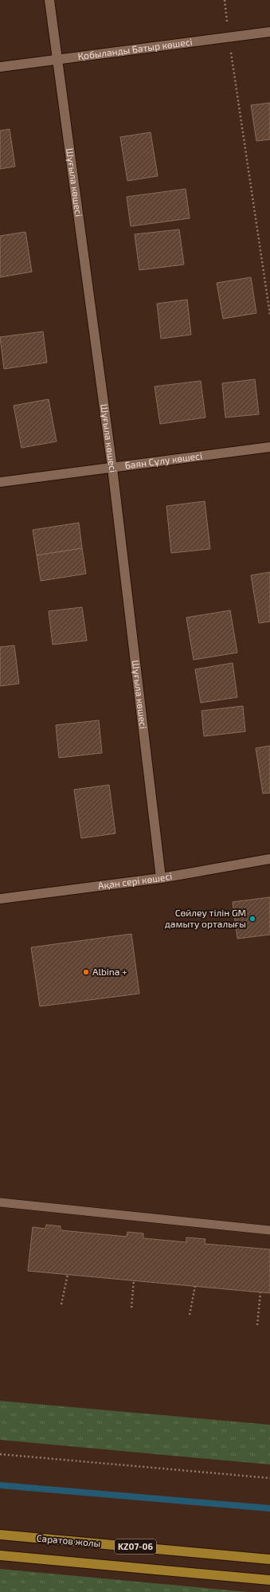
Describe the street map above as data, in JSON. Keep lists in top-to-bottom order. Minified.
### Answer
{"streets":{"main road":["Саратов жолы","KZ07-06"],"street":["Қобыланды Батыр көшесі","Шұғыла көшесі","Баян Сұлу көшесі","Ақан сері көшесі"]},"crossings":[["Қобыланды Батыр көшесі","Шұғыла көшесі"],["Шұғыла көшесі","Баян Сұлу көшесі"],["Шұғыла көшесі","Ақан сері көшесі"]],"places":["Сөйлеу тілін GM дамыту орталығы","Albina +"]}
